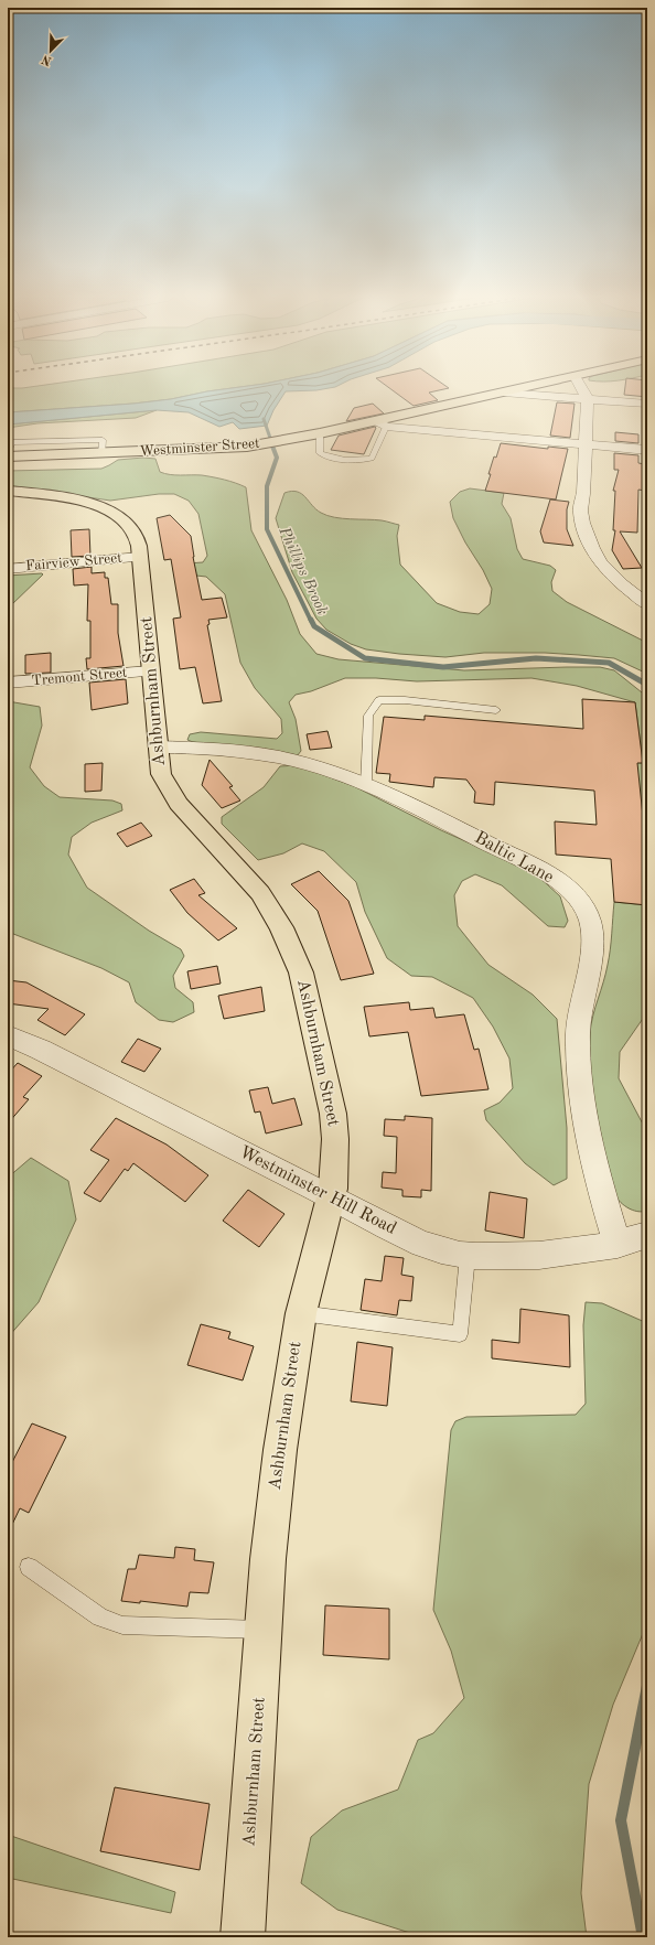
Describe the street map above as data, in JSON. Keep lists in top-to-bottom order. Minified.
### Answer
{"streets":{"main road":["Westminster Street","Ashburnham Street"],"street":["Fairview Street","Tremont Street","Baltic Lane","Westminster Hill Road"]},"crossings":[["Fairview Street","Ashburnham Street"],["Tremont Street","Ashburnham Street"],["Ashburnham Street","Baltic Lane"],["Ashburnham Street","Westminster Hill Road"],["Baltic Lane","Westminster Hill Road"]],"water":["Phillips Brook"],"north":"bottom left"}
